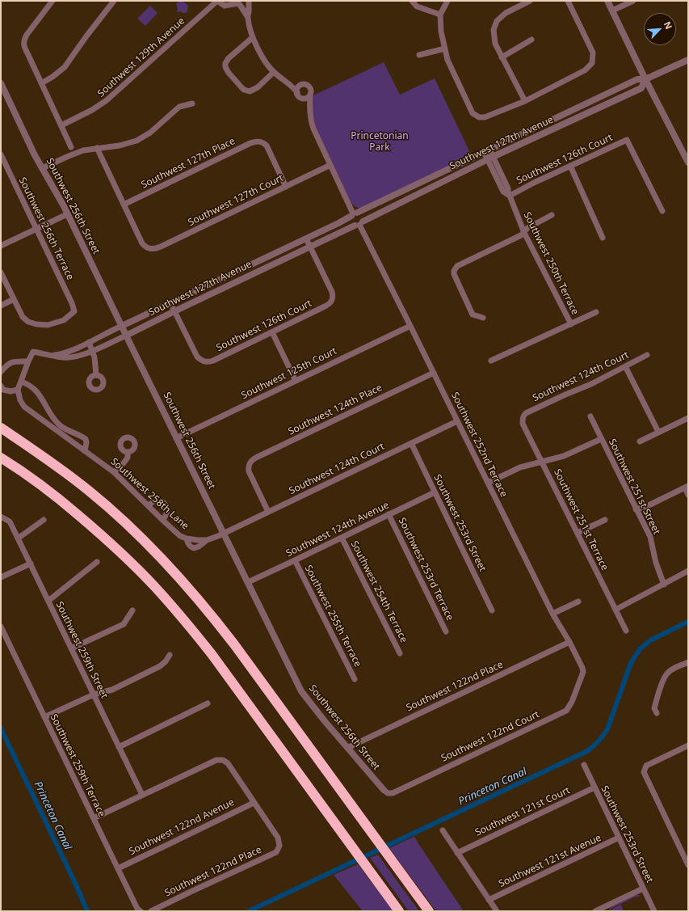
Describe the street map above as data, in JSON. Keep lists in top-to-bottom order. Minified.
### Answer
{"streets":{"street":["Southwest 129th Avenue","Southwest 127th Avenue","Southwest 126th Court","Southwest 127th Place","Southwest 127th Court","Southwest 256th Street","Southwest 256th Terrace","Southwest 250th Terrace","Southwest 125th Court","Southwest 124th Court","Southwest 124th Place","Southwest 252nd Terrace","Southwest 251st Street","Southwest 258th Lane","Southwest 251st Terrace","Southwest 253rd Street","Southwest 124th Avenue","Southwest 253rd Terrace","Southwest 254th Terrace","Southwest 255th Terrace","Southwest 259th Street","Southwest 122nd Place","Southwest 122nd Court","Southwest 259th Terrace","Southwest 121st Court","Southwest 122nd Avenue","Southwest 121st Avenue"]},"crossings":[["Southwest 127th Avenue","Southwest 126th Court"],["Southwest 127th Avenue","Southwest 256th Street"],["Southwest 127th Avenue","Southwest 250th Terrace"],["Southwest 127th Avenue","Southwest 252nd Terrace"],["Southwest 126th Court","Southwest 250th Terrace"],["Southwest 127th Place","Southwest 127th Court"],["Southwest 256th Street","Southwest 125th Court"],["Southwest 256th Street","Southwest 124th Court"],["Southwest 256th Street","Southwest 258th Lane"],["Southwest 256th Street","Southwest 124th Avenue"],["Southwest 256th Street","Southwest 122nd Place"],["Southwest 256th Street","Southwest 122nd Court"],["Southwest 125th Court","Southwest 252nd Terrace"],["Southwest 124th Court","Southwest 124th Place"],["Southwest 124th Court","Southwest 252nd Terrace"],["Southwest 124th Court","Southwest 258th Lane"],["Southwest 124th Court","Southwest 251st Terrace"],["Southwest 124th Court","Southwest 253rd Street"],["Southwest 124th Place","Southwest 252nd Terrace"],["Southwest 252nd Terrace","Southwest 122nd Place"],["Southwest 252nd Terrace","Southwest 122nd Court"],["Southwest 253rd Street","Southwest 124th Avenue"],["Southwest 253rd Street","Southwest 121st Court"],["Southwest 253rd Street","Southwest 121st Avenue"],["Southwest 124th Avenue","Southwest 253rd Terrace"],["Southwest 124th Avenue","Southwest 254th Terrace"],["Southwest 124th Avenue","Southwest 255th Terrace"],["Southwest 122nd Place","Southwest 122nd Avenue"],["Southwest 259th Terrace","Southwest 122nd Avenue"]],"water":["Princeton Canal"],"parks":["Princetonian Park"],"north":"top right"}
